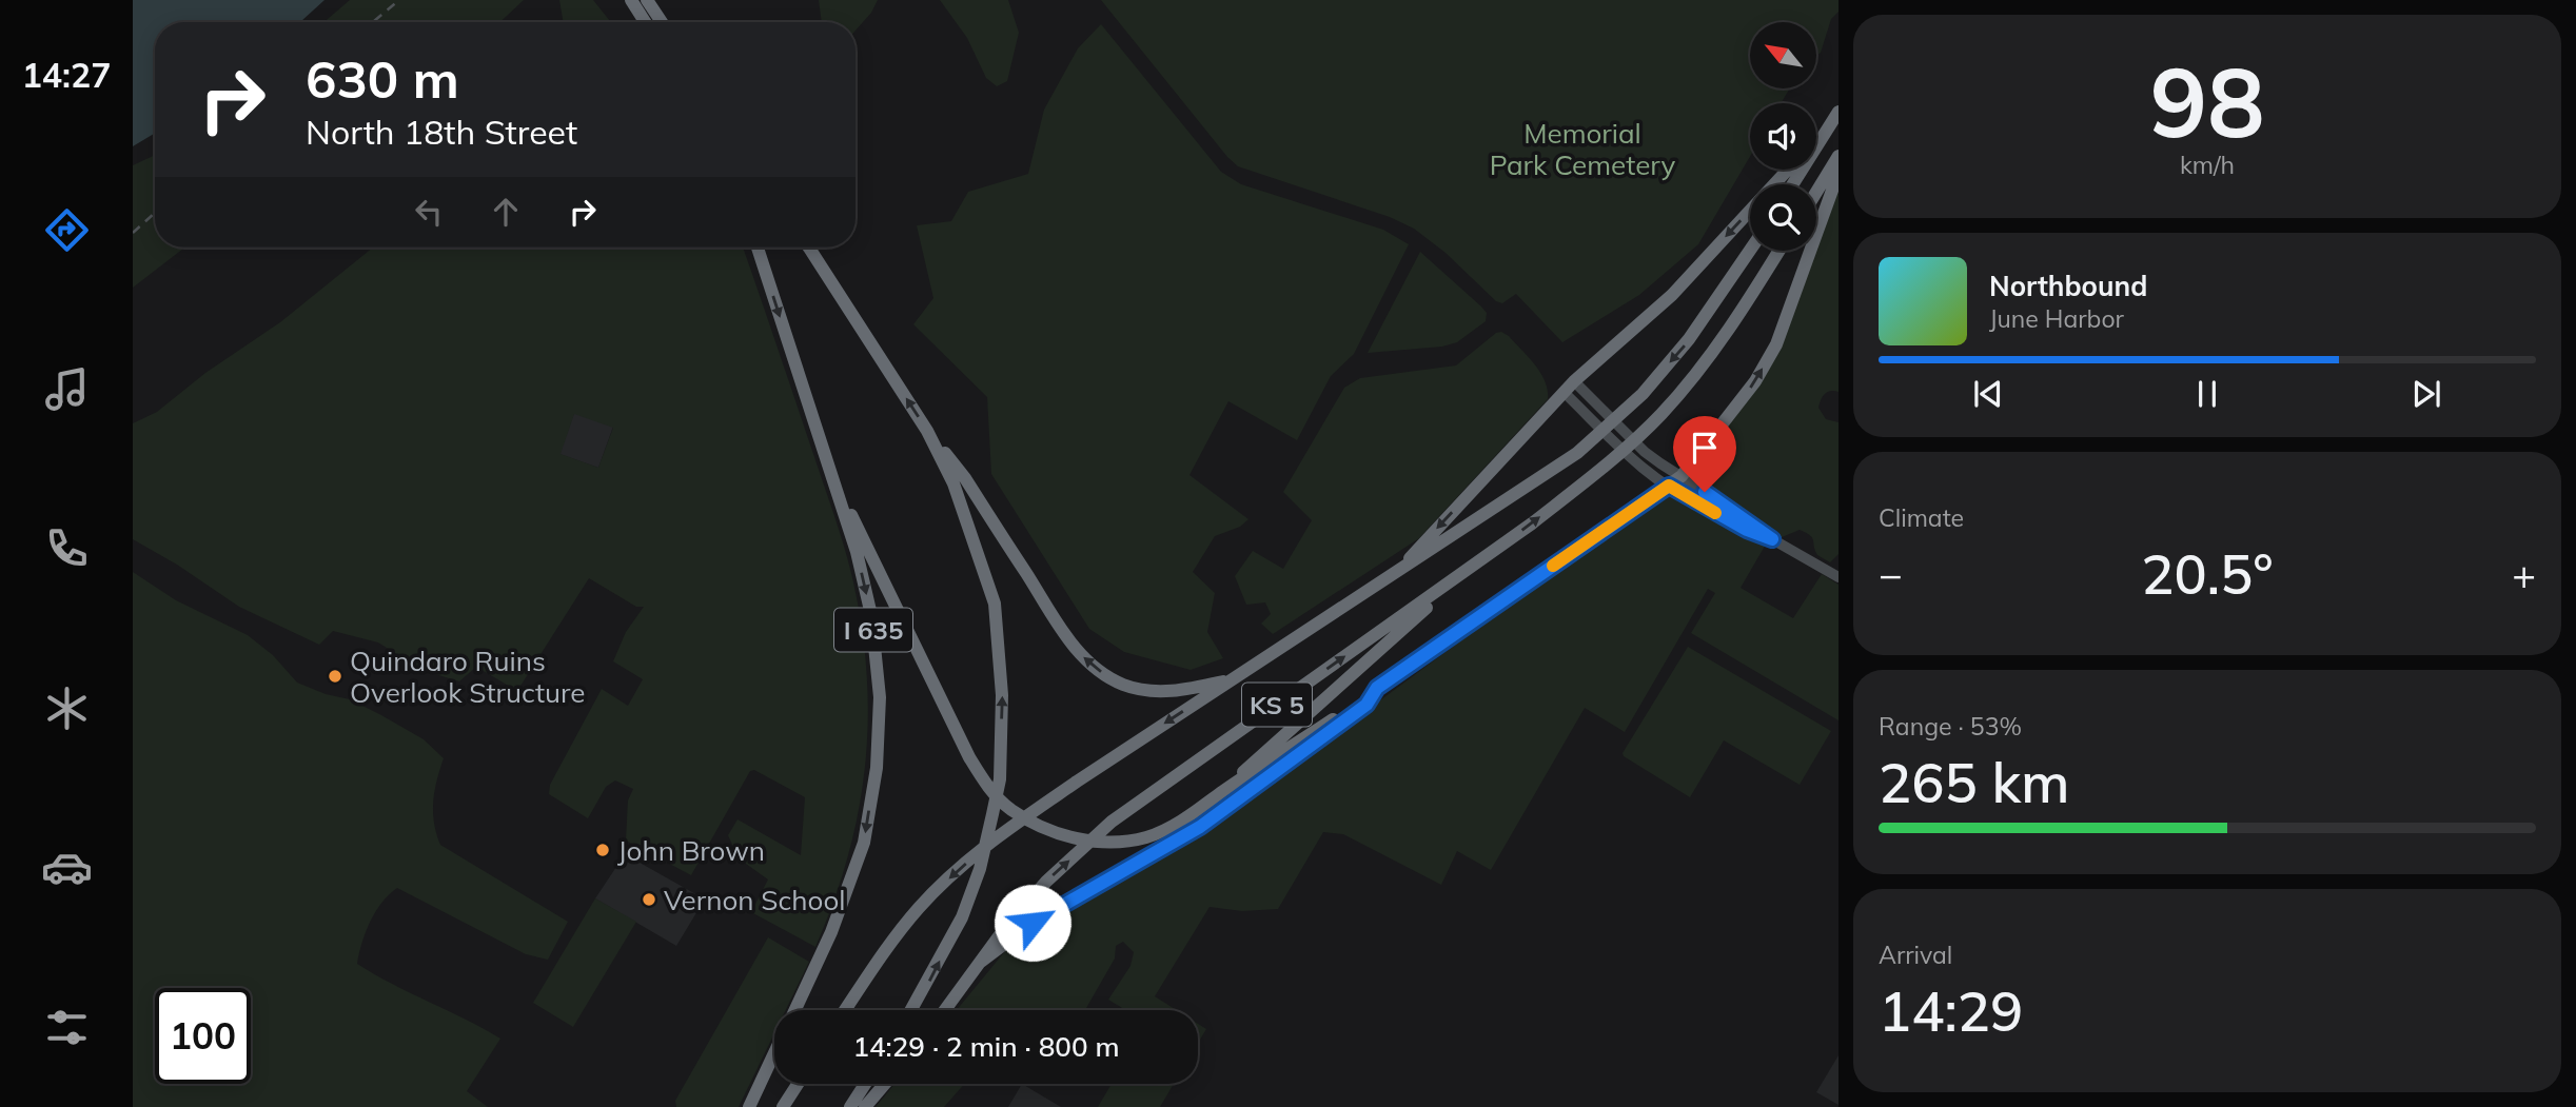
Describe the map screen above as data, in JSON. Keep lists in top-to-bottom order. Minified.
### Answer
{"streets":{"highway":["I 635","KS 5"]},"parks":["Memorial Park Cemetery"],"places":["Quindaro Ruins Overlook Structure","John Brown","Vernon School"],"north":"top left","page":{"tabs":"14:27","tile":[["98","km/h"],"Climate",["Range · 53%","265 km"],["Arrival","14:29"]],"turn":["630 m","North 18th Street"],"song":["Northbound","June Harbor"],"heat":["−","20.5°","+"],"limit":"100","trip":"14:29 · 2 min · 800 m"}}
